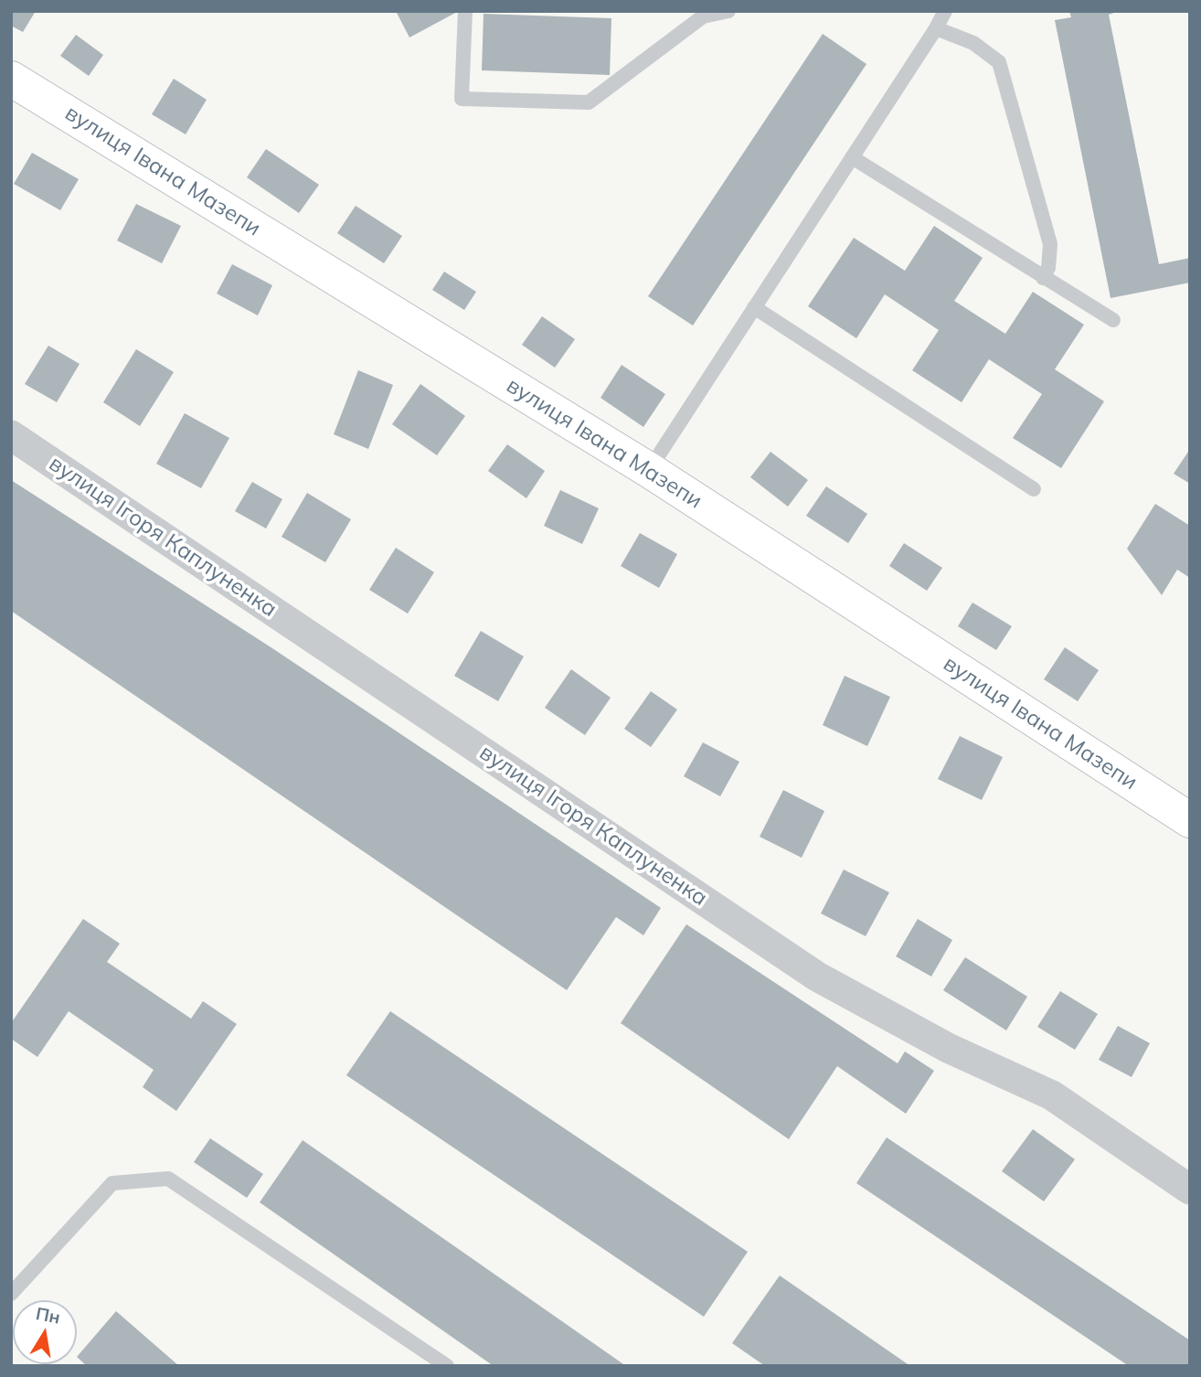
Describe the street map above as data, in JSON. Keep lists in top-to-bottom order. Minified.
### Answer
{"streets":{"street":["вулиця Івана Мазепи","вулиця Ігоря Каплуненка"]},"north":"top"}
